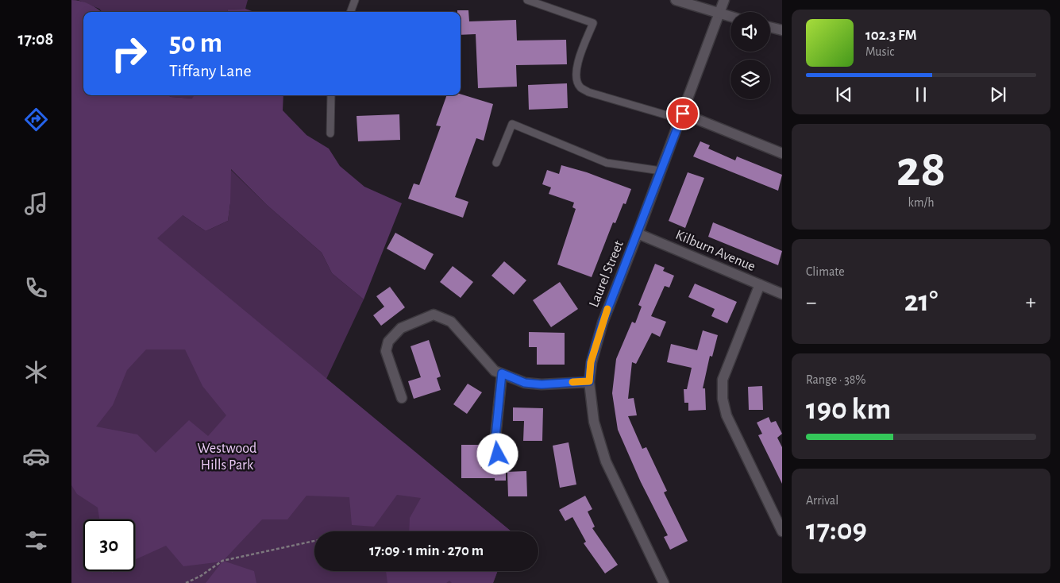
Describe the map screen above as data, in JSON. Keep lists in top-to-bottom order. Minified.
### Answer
{"streets":{"street":["Kilburn Avenue","Laurel Street"]},"crossings":[["Kilburn Avenue","Laurel Street"]],"parks":["Westwood Hills Park"],"page":{"tabs":"17:08","turn":["50 m","Tiffany Lane"],"song":["102.3 FM","Music"],"tile":[["28","km/h"],"Climate",["Range · 38%","190 km"],["Arrival","17:09"]],"heat":["−","21°","+"],"limit":"30","trip":"17:09 · 1 min · 270 m"}}
